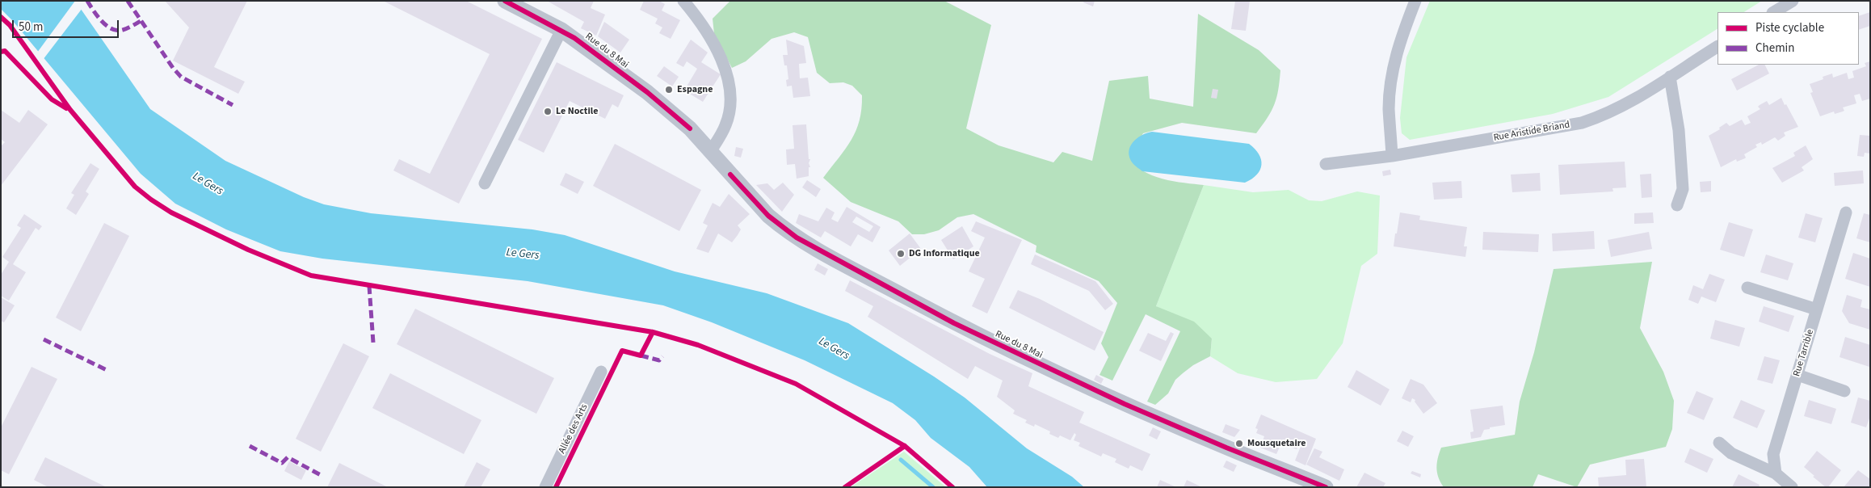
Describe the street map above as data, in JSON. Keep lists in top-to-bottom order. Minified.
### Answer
{"streets":{"street":["Rue du 8 Mai","Rue Aristide Briand","Rue Tarrible","Allée des Arts"]},"water":["Le Gers"],"places":["Espagne","Le Noctile","DG Informatique","Mousquetaire"],"legend":["Piste cyclable","Chemin"],"scale_bar":"50 m"}
